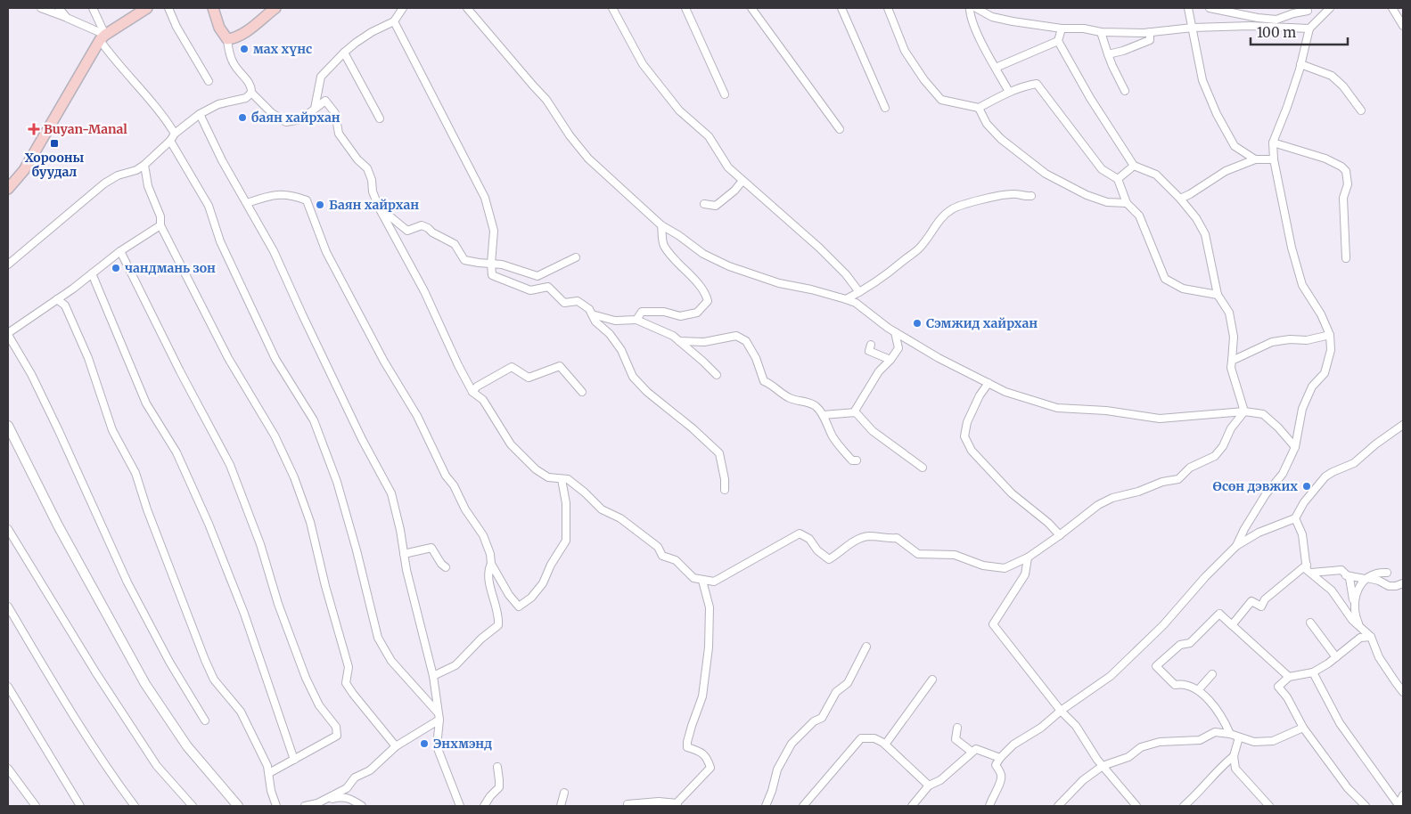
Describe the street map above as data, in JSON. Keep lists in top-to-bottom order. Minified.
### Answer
{"places":{"other":["мах хүнс","баян хайрхан","Баян хайрхан","чандмань зон","Сэмжид хайрхан","Өсөн дэвжих","Энхмэнд"],"health":["Buyan-Manal"],"transit":["Хорооны буудал"]},"scale_bar":"100 m"}
